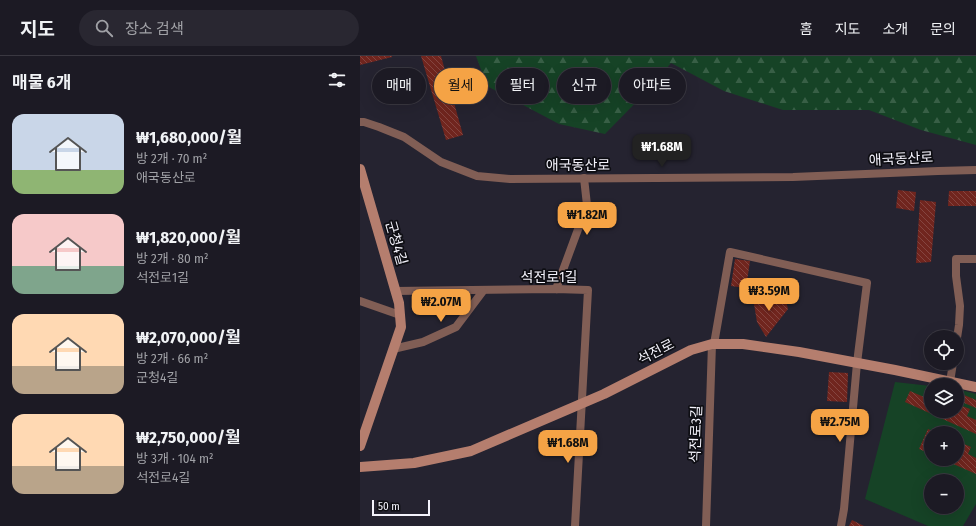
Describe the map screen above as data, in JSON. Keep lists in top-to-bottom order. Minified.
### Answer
{"streets":{"street":["애국동산로","군청4길","석전로1길","석전로","석전로3길"]},"crossings":[["군청4길","석전로1길"],["석전로1길","석전로"],["석전로","석전로3길"]],"scale_bar":"50 m","page":{"header":"지도","search":"장소 검색","nav":["홈","지도","소개","문의"],"heading":"매물 6개","chip":["매매","월세","필터","신규","아파트"],"list":[{"name":"₩1,680,000/월","note":"방 2개 · 70 m² · 애국동산로"},{"name":"₩1,820,000/월","note":"방 2개 · 80 m² · 석전로1길"},{"name":"₩2,070,000/월","note":"방 2개 · 66 m² · 군청4길"},{"name":"₩2,750,000/월","note":"방 3개 · 104 m² · 석전로4길"}],"price":["₩1.68M","₩1.82M","₩3.59M","₩2.07M","₩2.75M","₩1.68M"],"map_buttons":["+","−"],"scale":"50 m"}}
